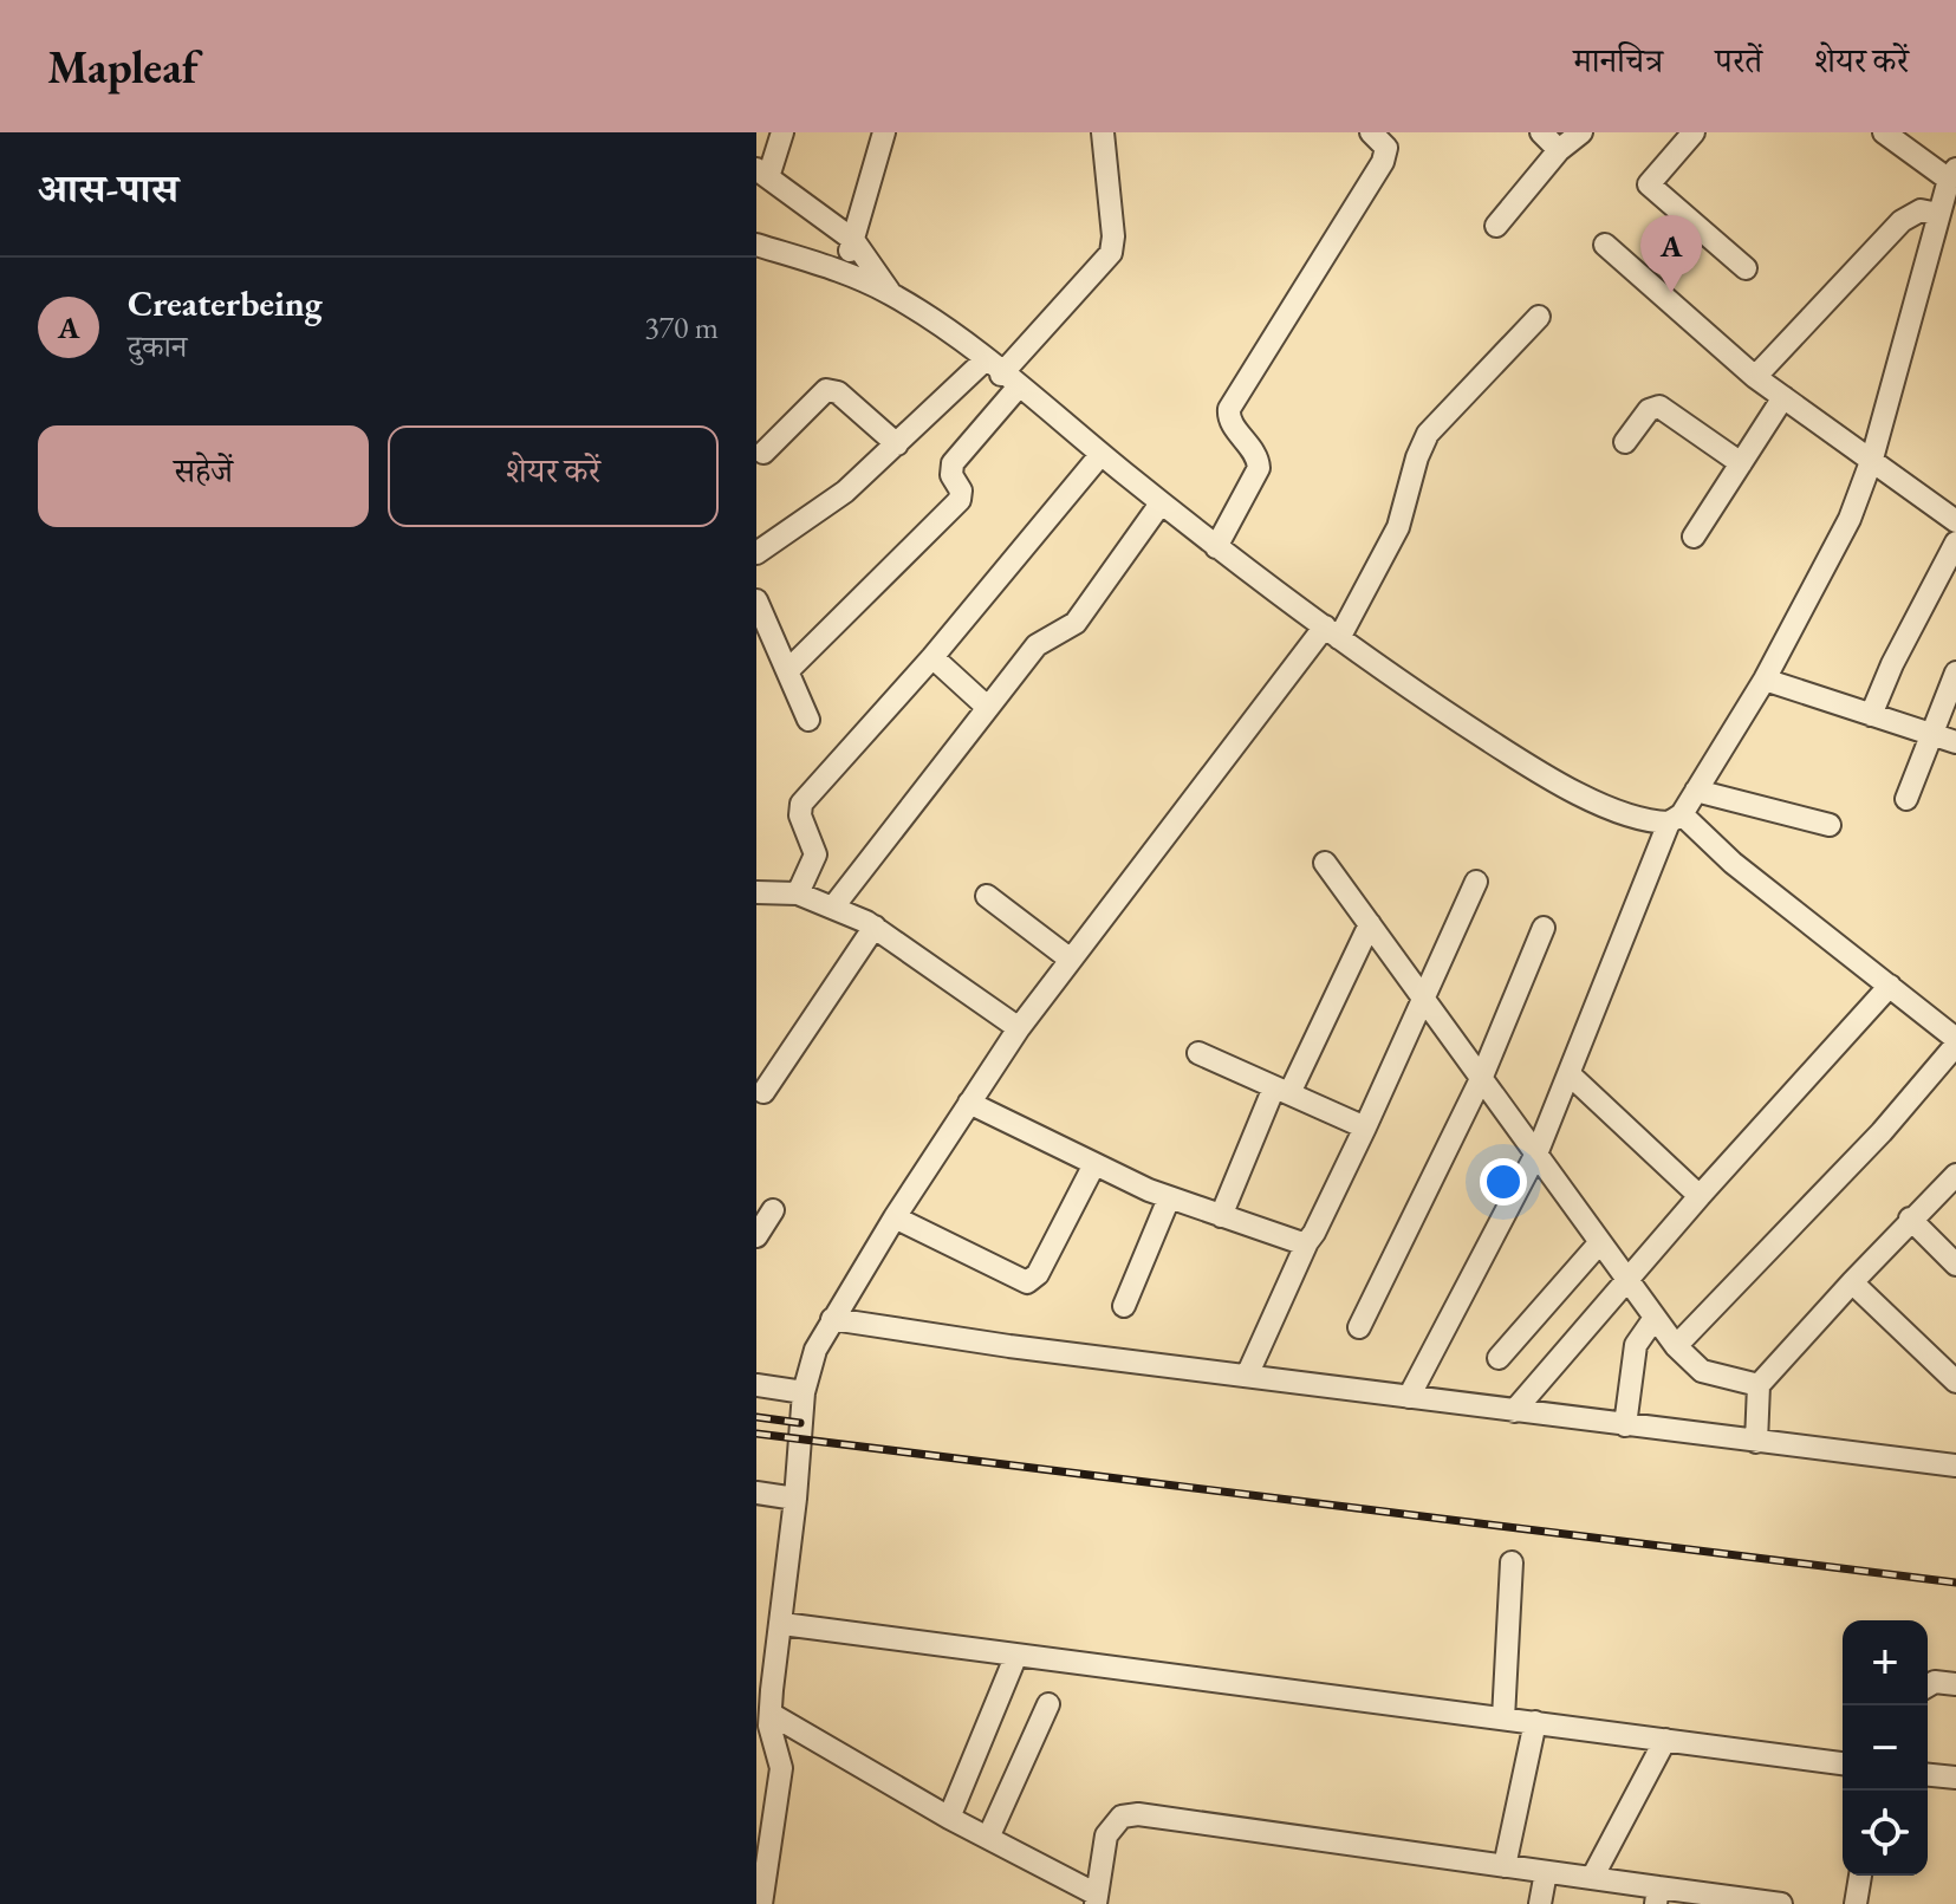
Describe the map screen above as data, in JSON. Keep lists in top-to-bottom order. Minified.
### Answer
{"page":{"header":"Mapleaf","nav":["मानचित्र","परतें","शेयर करें"],"heading":"आस-पास","pins":"A","list":[{"mark":"A","name":"Createrbeing","note":"दुकान","value":"370 m"}],"buttons":["सहेजें","शेयर करें"],"map_buttons":["+","−"]}}
